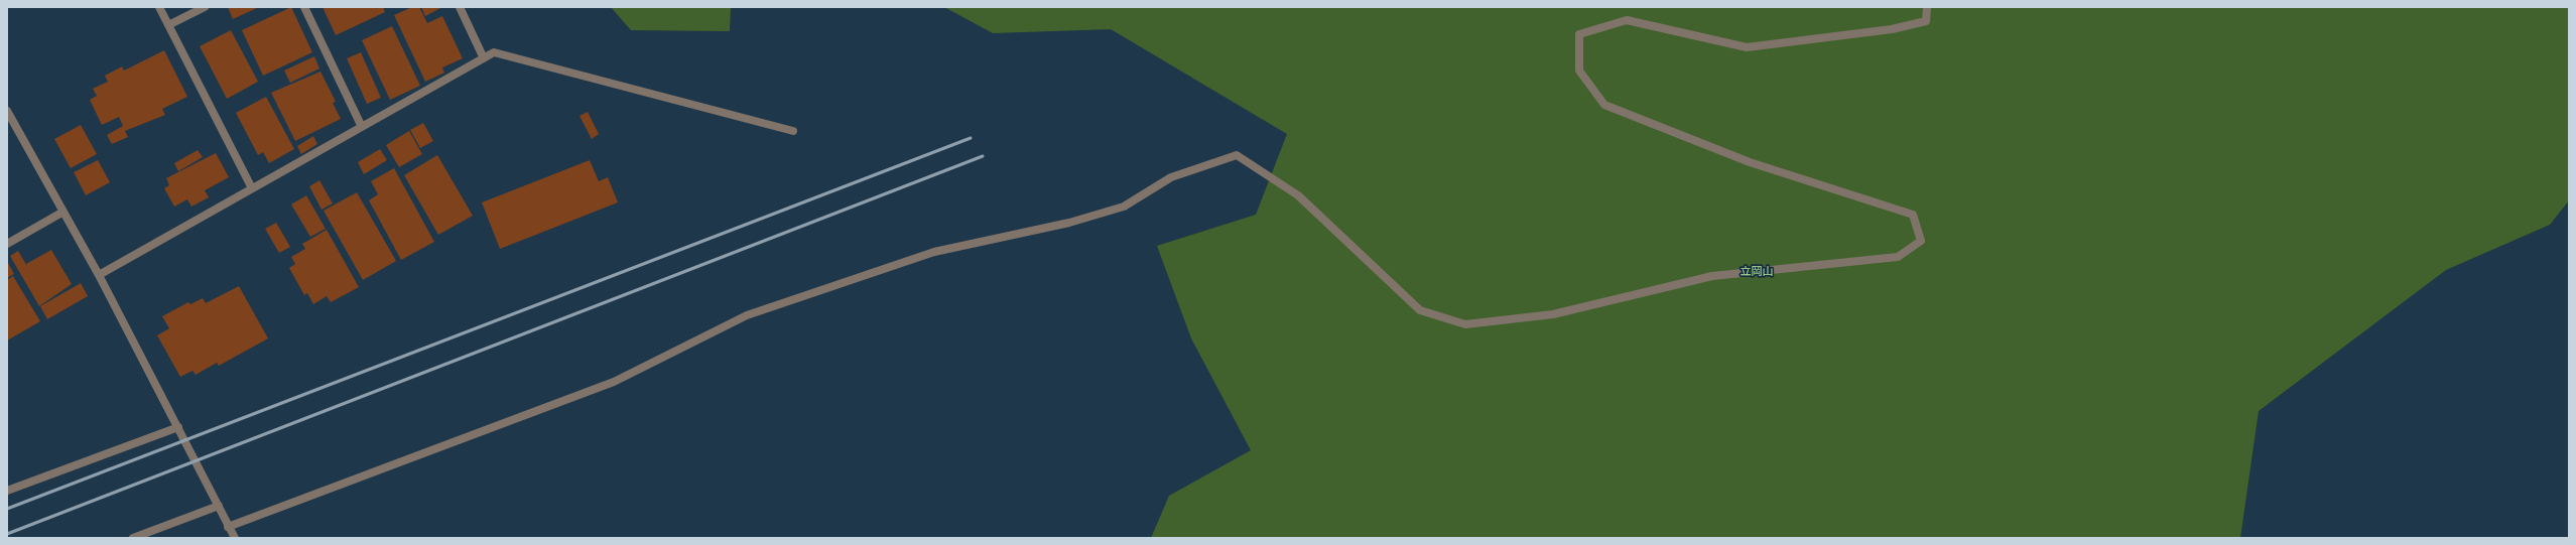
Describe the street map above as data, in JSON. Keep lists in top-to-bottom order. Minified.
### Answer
{"parks":["立岡山"]}
